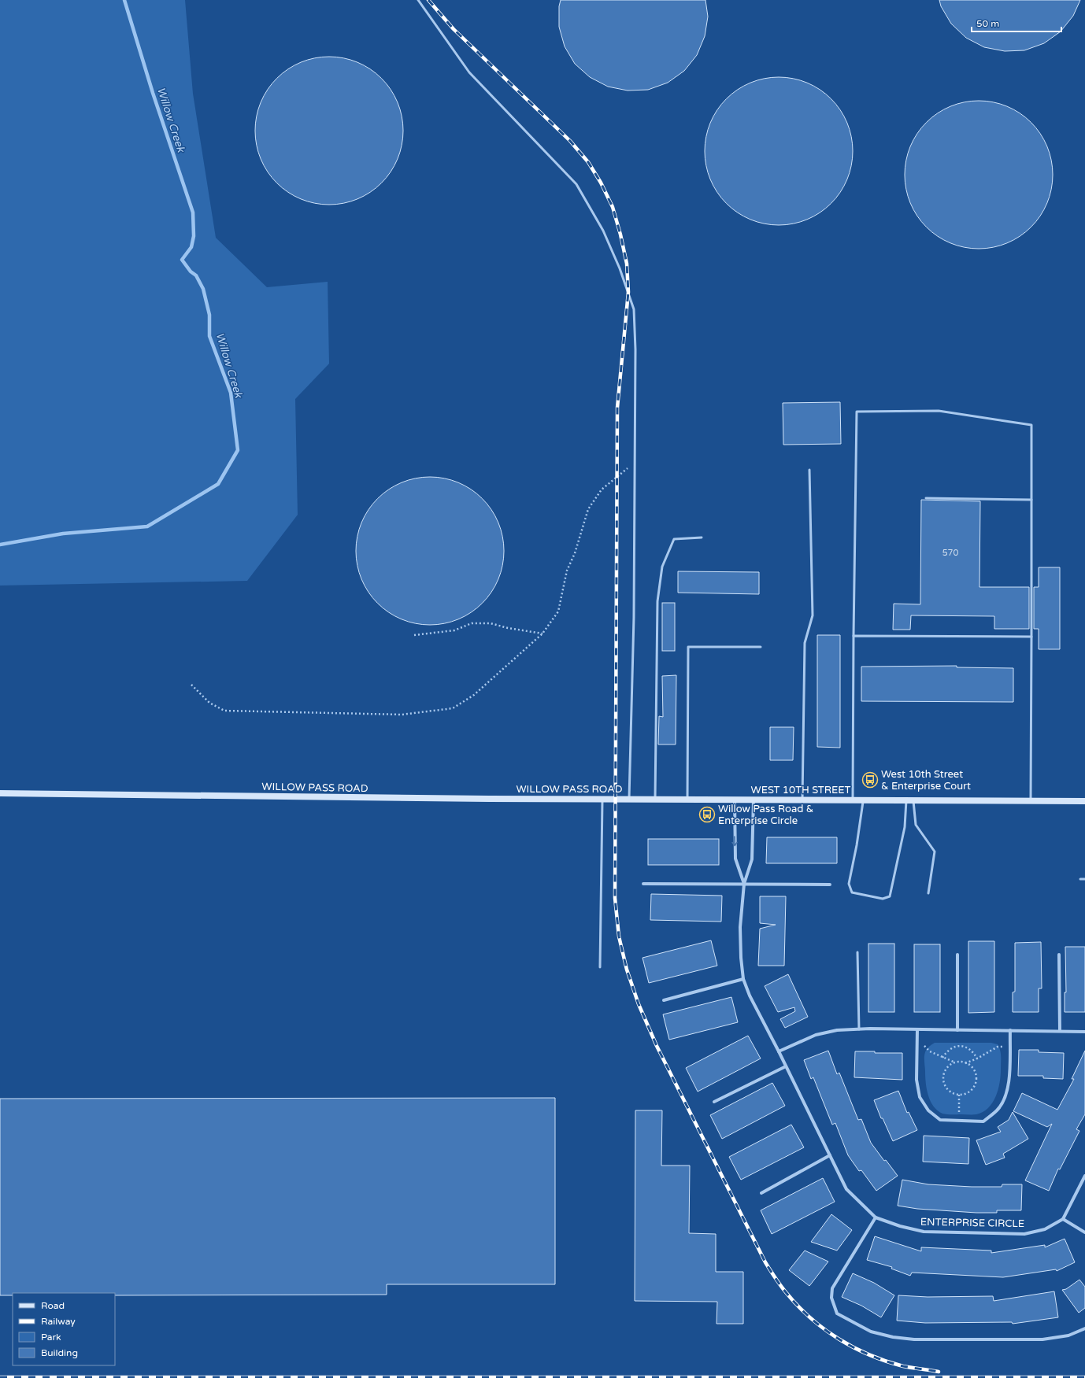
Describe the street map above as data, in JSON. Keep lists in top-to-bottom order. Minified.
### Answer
{"streets":{"main road":["WILLOW PASS ROAD","WEST 10TH STREET"],"street":["ENTERPRISE CIRCLE"]},"crossings":[["WILLOW PASS ROAD","WEST 10TH STREET"],["WEST 10TH STREET","ENTERPRISE CIRCLE"]],"water":["Willow Creek"],"places":{"bus stop":["West 10th Street & Enterprise Court","Willow Pass Road & Enterprise Circle"]},"house_numbers":["570"],"legend":["Road","Railway","Park","Building"],"scale_bar":"50 m"}
